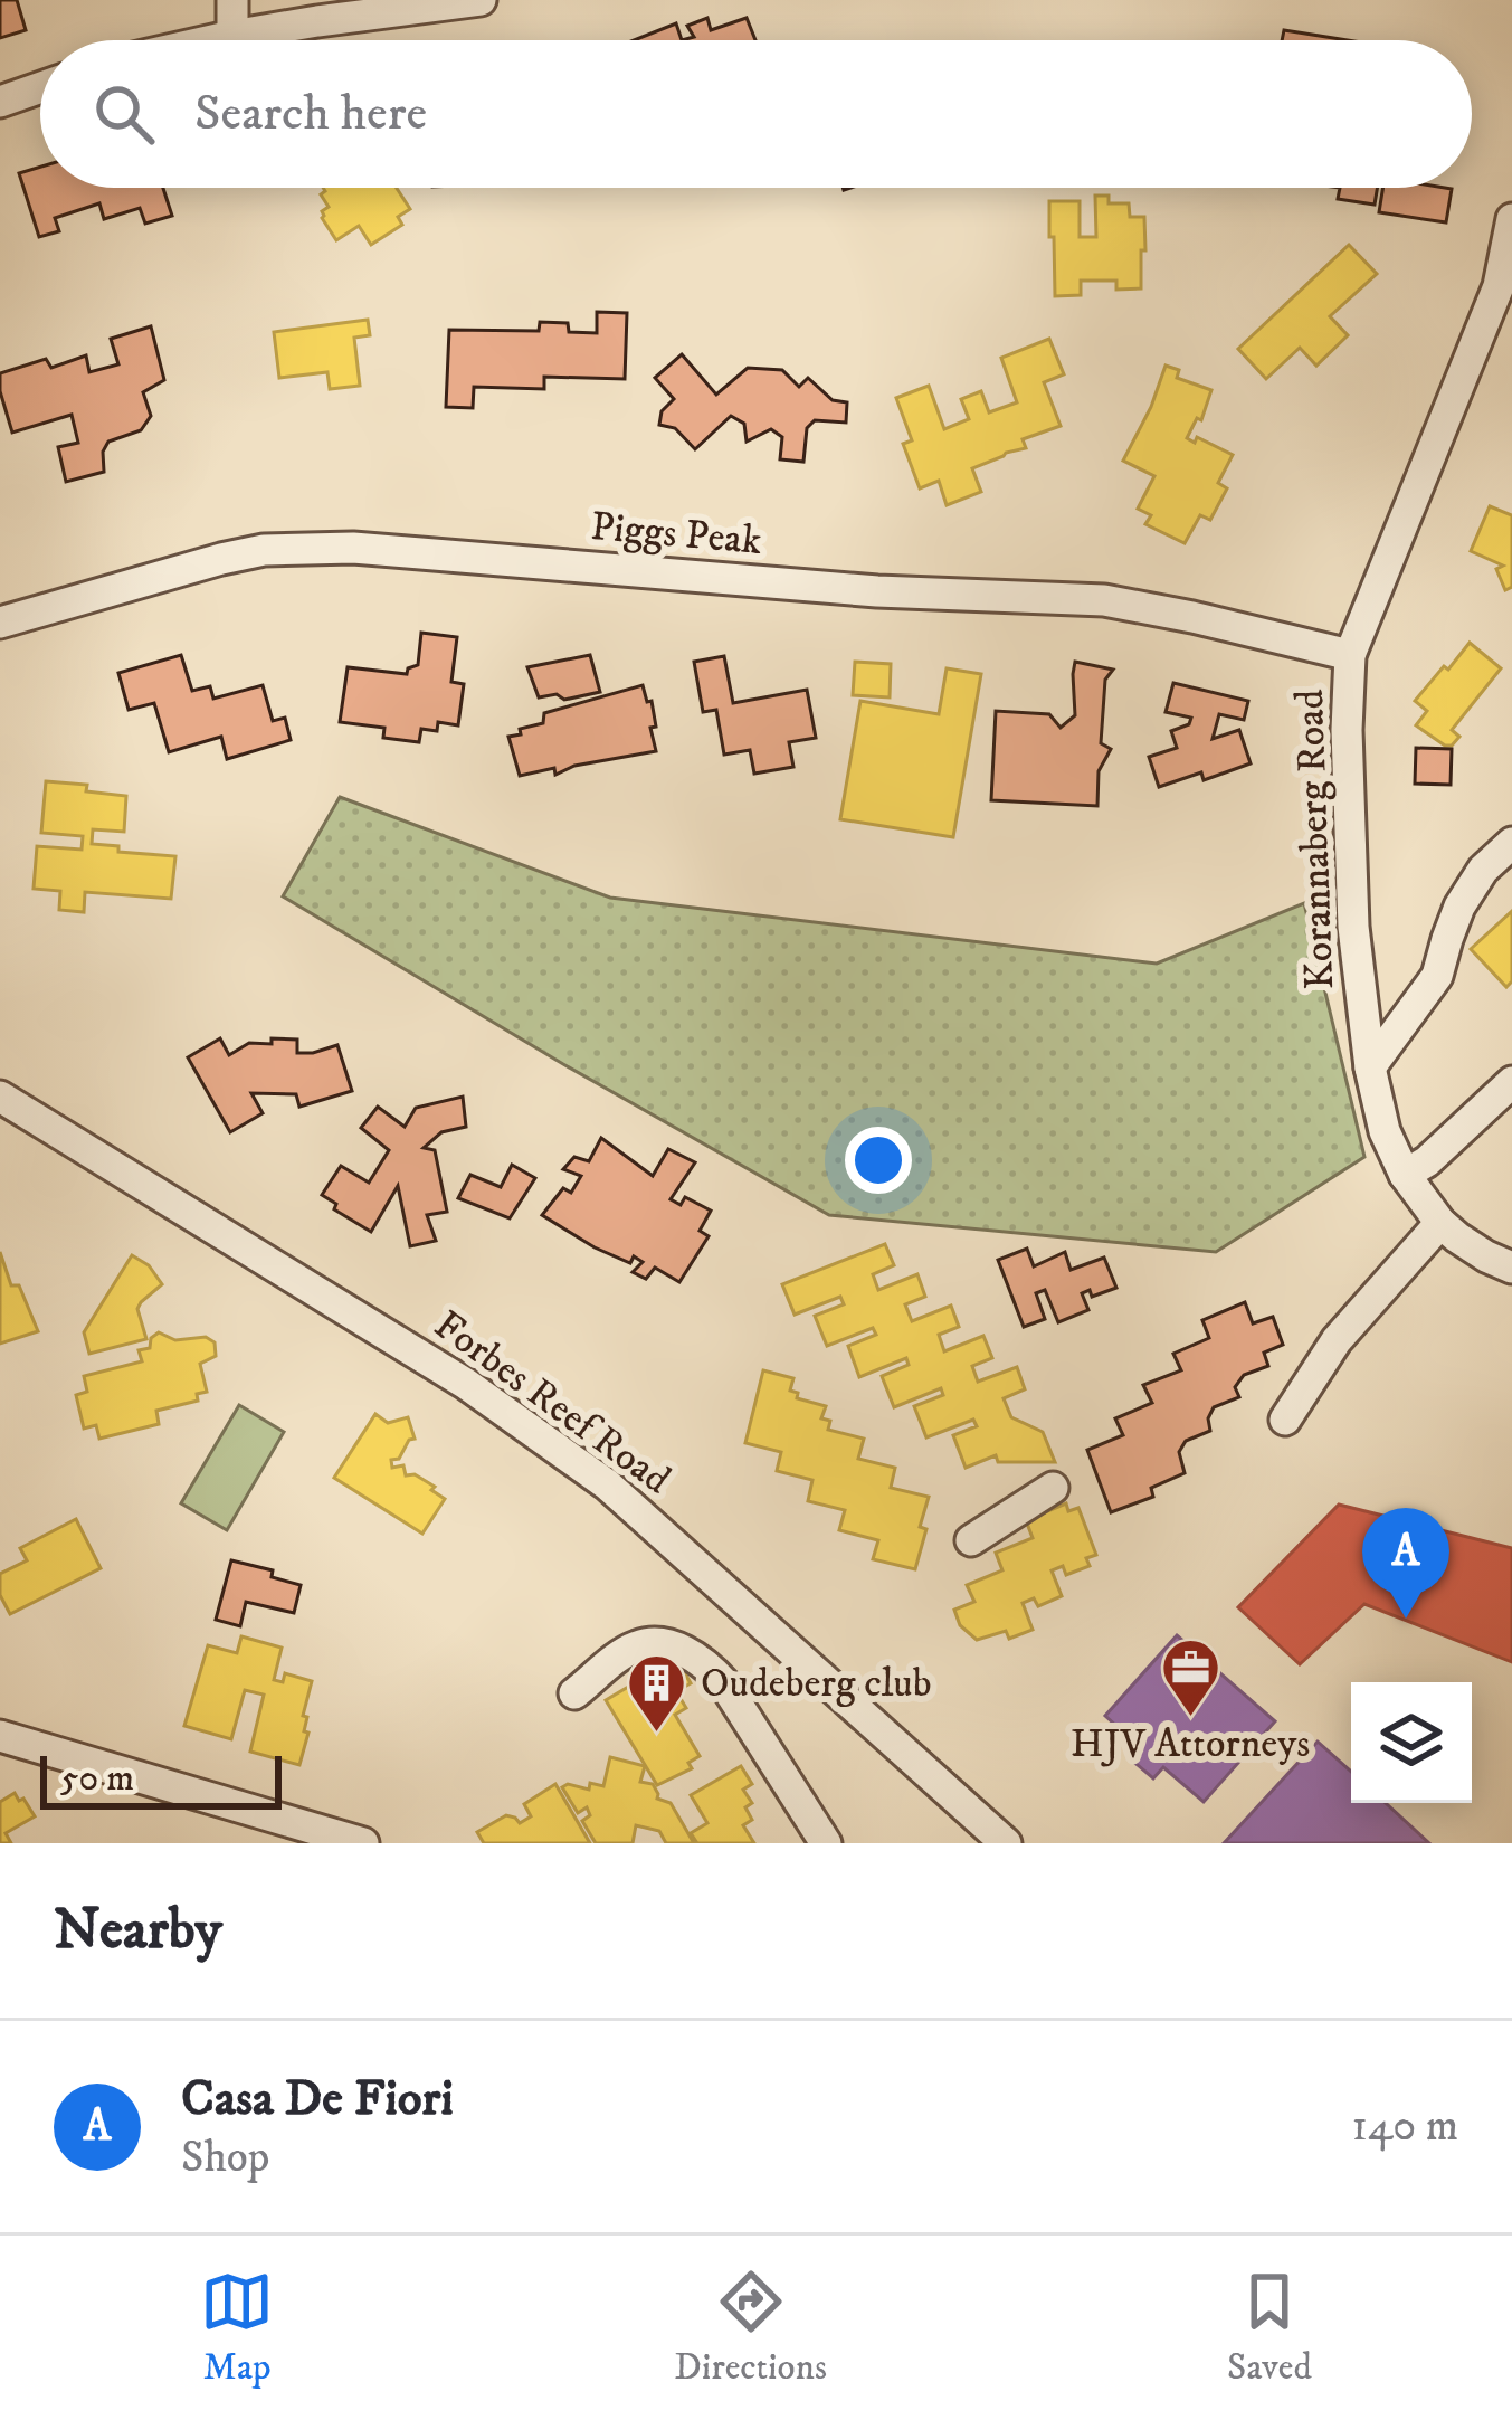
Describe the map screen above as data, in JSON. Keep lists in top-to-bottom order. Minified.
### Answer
{"streets":{"street":["Piggs Peak","Korannaberg Road","Forbes Reef Road"]},"crossings":[["Piggs Peak","Korannaberg Road"]],"places":{"office":["HJV Attorneys"],"building":["Oudeberg club"]},"scale_bar":"50 m","page":{"search":"Search here","pins":"A","scale":"50 m","heading":"Nearby","list":[{"mark":"A","name":"Casa De Fiori","note":"Shop","value":"140 m"}],"nav":["Map","Directions","Saved"]}}
